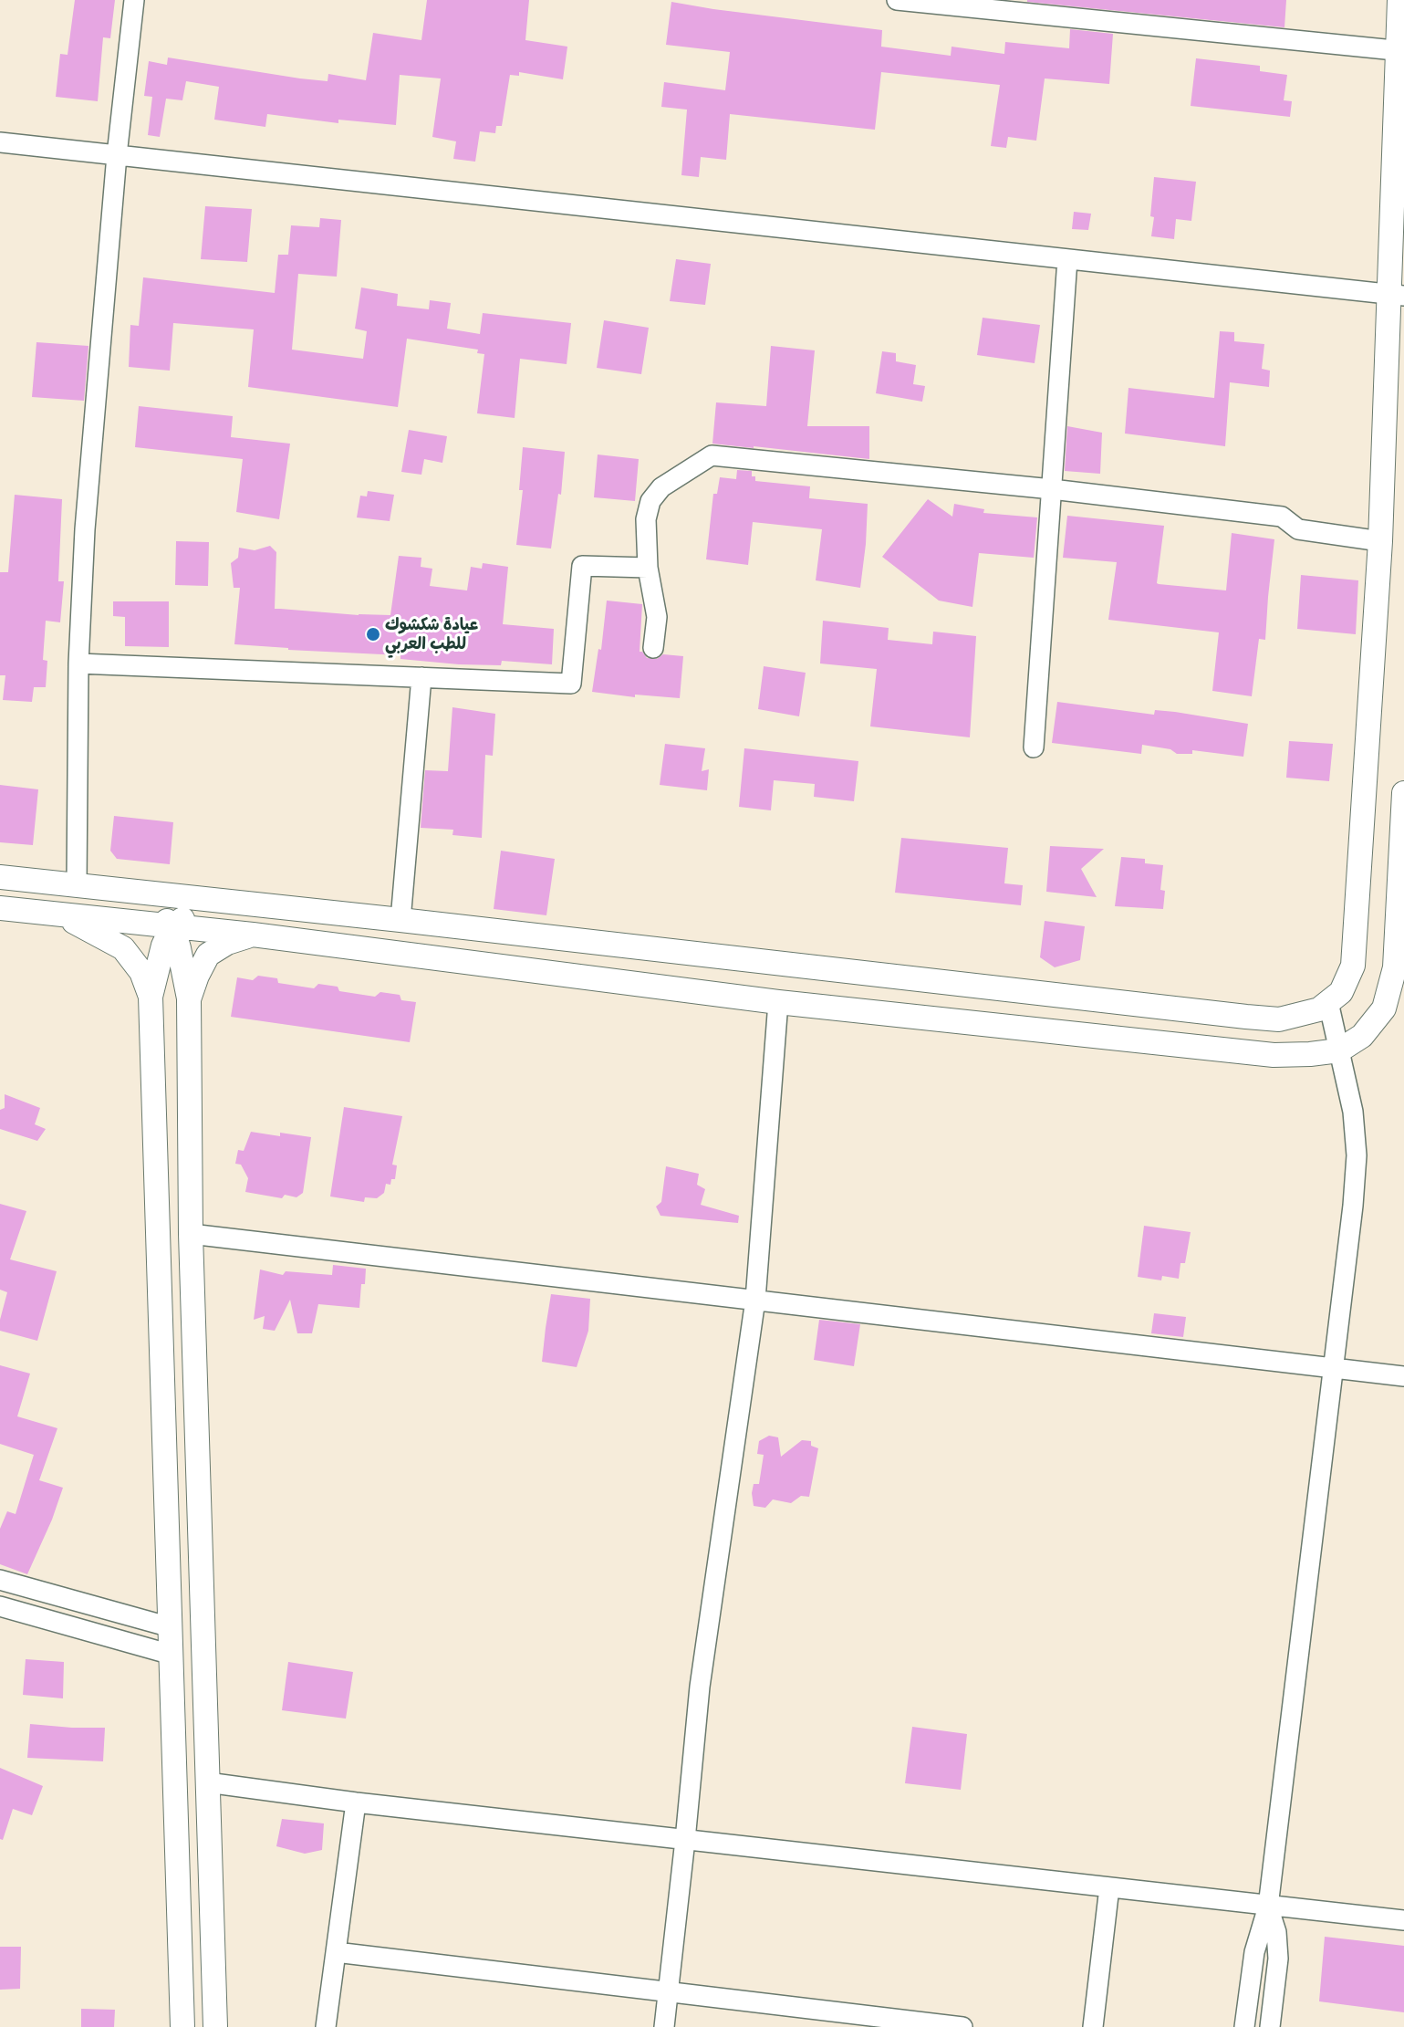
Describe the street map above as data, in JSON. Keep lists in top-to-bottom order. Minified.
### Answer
{"places":["عيادة شكشوك للطب العربي"]}
